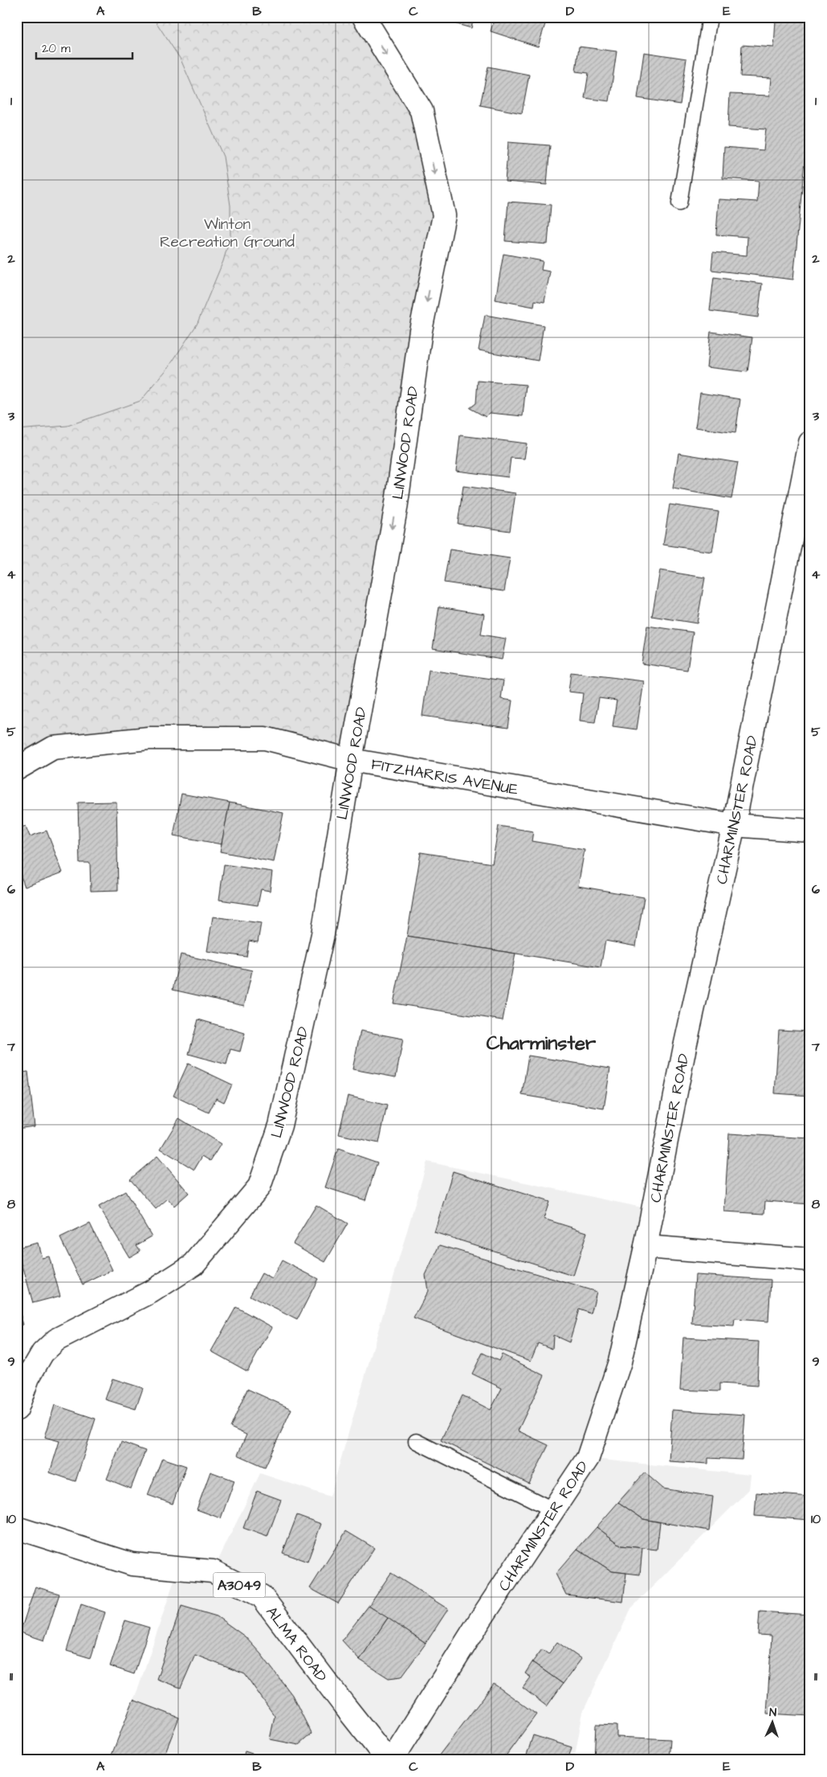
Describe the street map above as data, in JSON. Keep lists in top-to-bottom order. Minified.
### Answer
{"streets":{"street":["LINWOOD ROAD","FITZHARRIS AVENUE","CHARMINSTER ROAD","A3049","ALMA ROAD"]},"crossings":[["LINWOOD ROAD","FITZHARRIS AVENUE"],["FITZHARRIS AVENUE","CHARMINSTER ROAD"]],"one_way":["LINWOOD ROAD"],"districts":["Charminster"],"parks":["Winton Recreation Ground"],"scale_bar":"20 m","north":"top","grid":{"columns":["A","B","C","D","E"],"rows":["1","2","3","4","5","6","7","8","9","10","11"]}}
